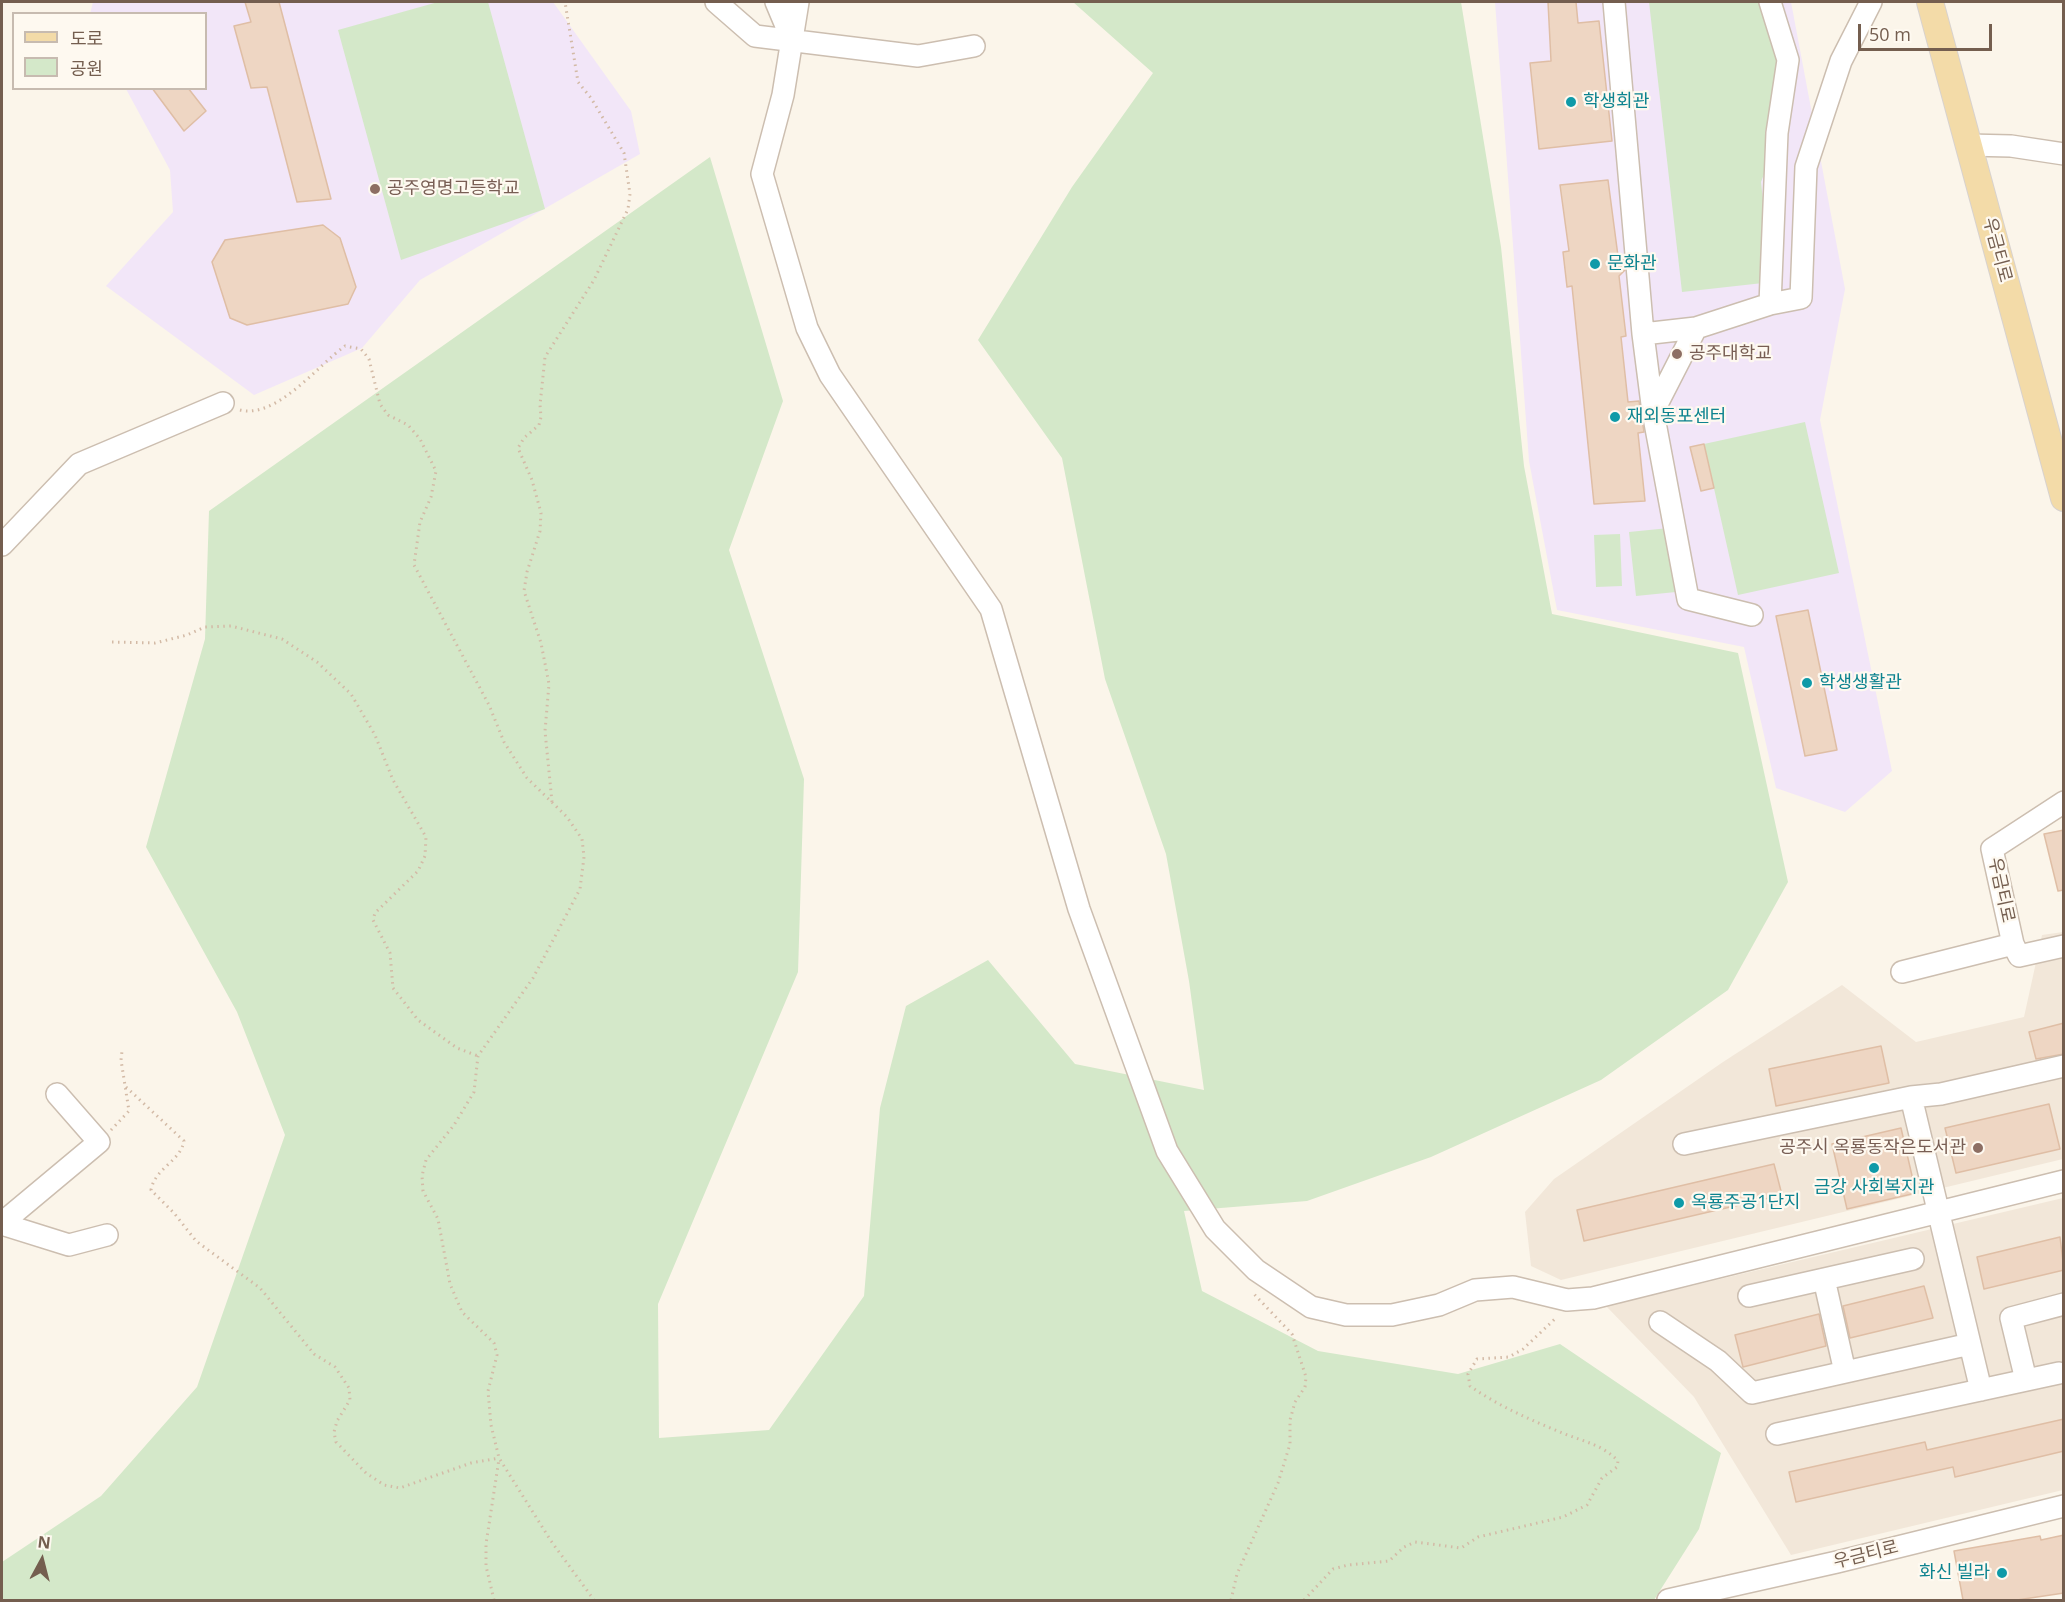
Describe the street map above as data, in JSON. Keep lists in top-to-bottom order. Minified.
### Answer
{"streets":{"main road":["우금티로"]},"places":["학생회관","공주영명고등학교","문화관","공주대학교","재외동포센터","학생생활관","공주시 옥룡동작은도서관","금강 사회복지관","옥룡주공1단지","화신 빌라"],"legend":["도로","공원"],"scale_bar":"50 m","north":"top"}
